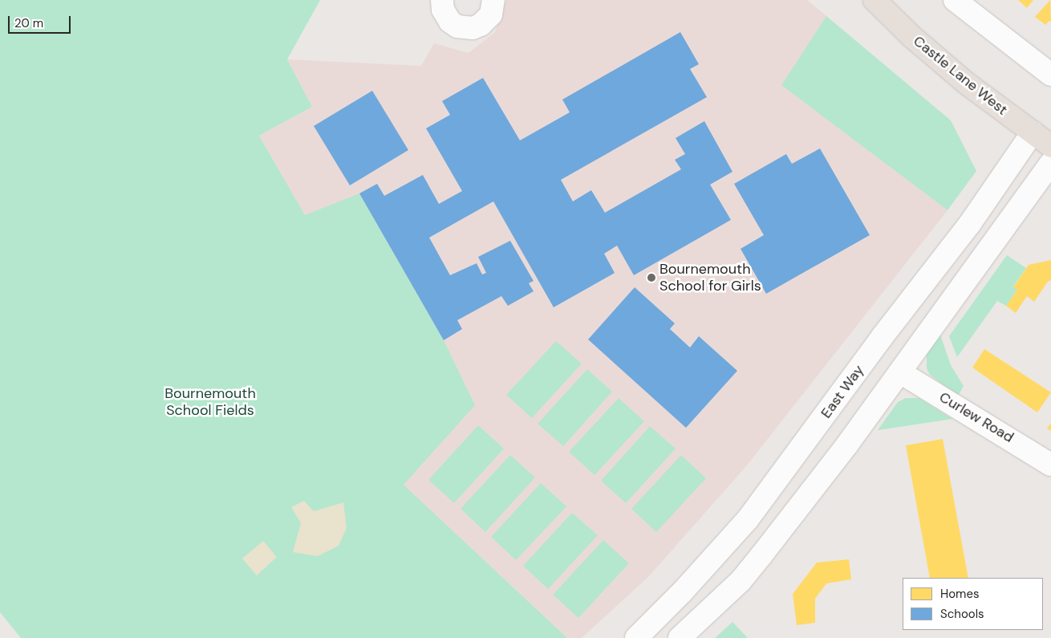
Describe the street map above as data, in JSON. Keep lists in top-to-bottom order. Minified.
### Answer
{"streets":{"main road":["Castle Lane West"],"street":["East Way","Curlew Road"]},"crossings":[["Castle Lane West","East Way"]],"parks":["Bournemouth School Fields"],"places":["Bournemouth School for Girls"],"legend":["Homes","Schools"],"scale_bar":"20 m"}
